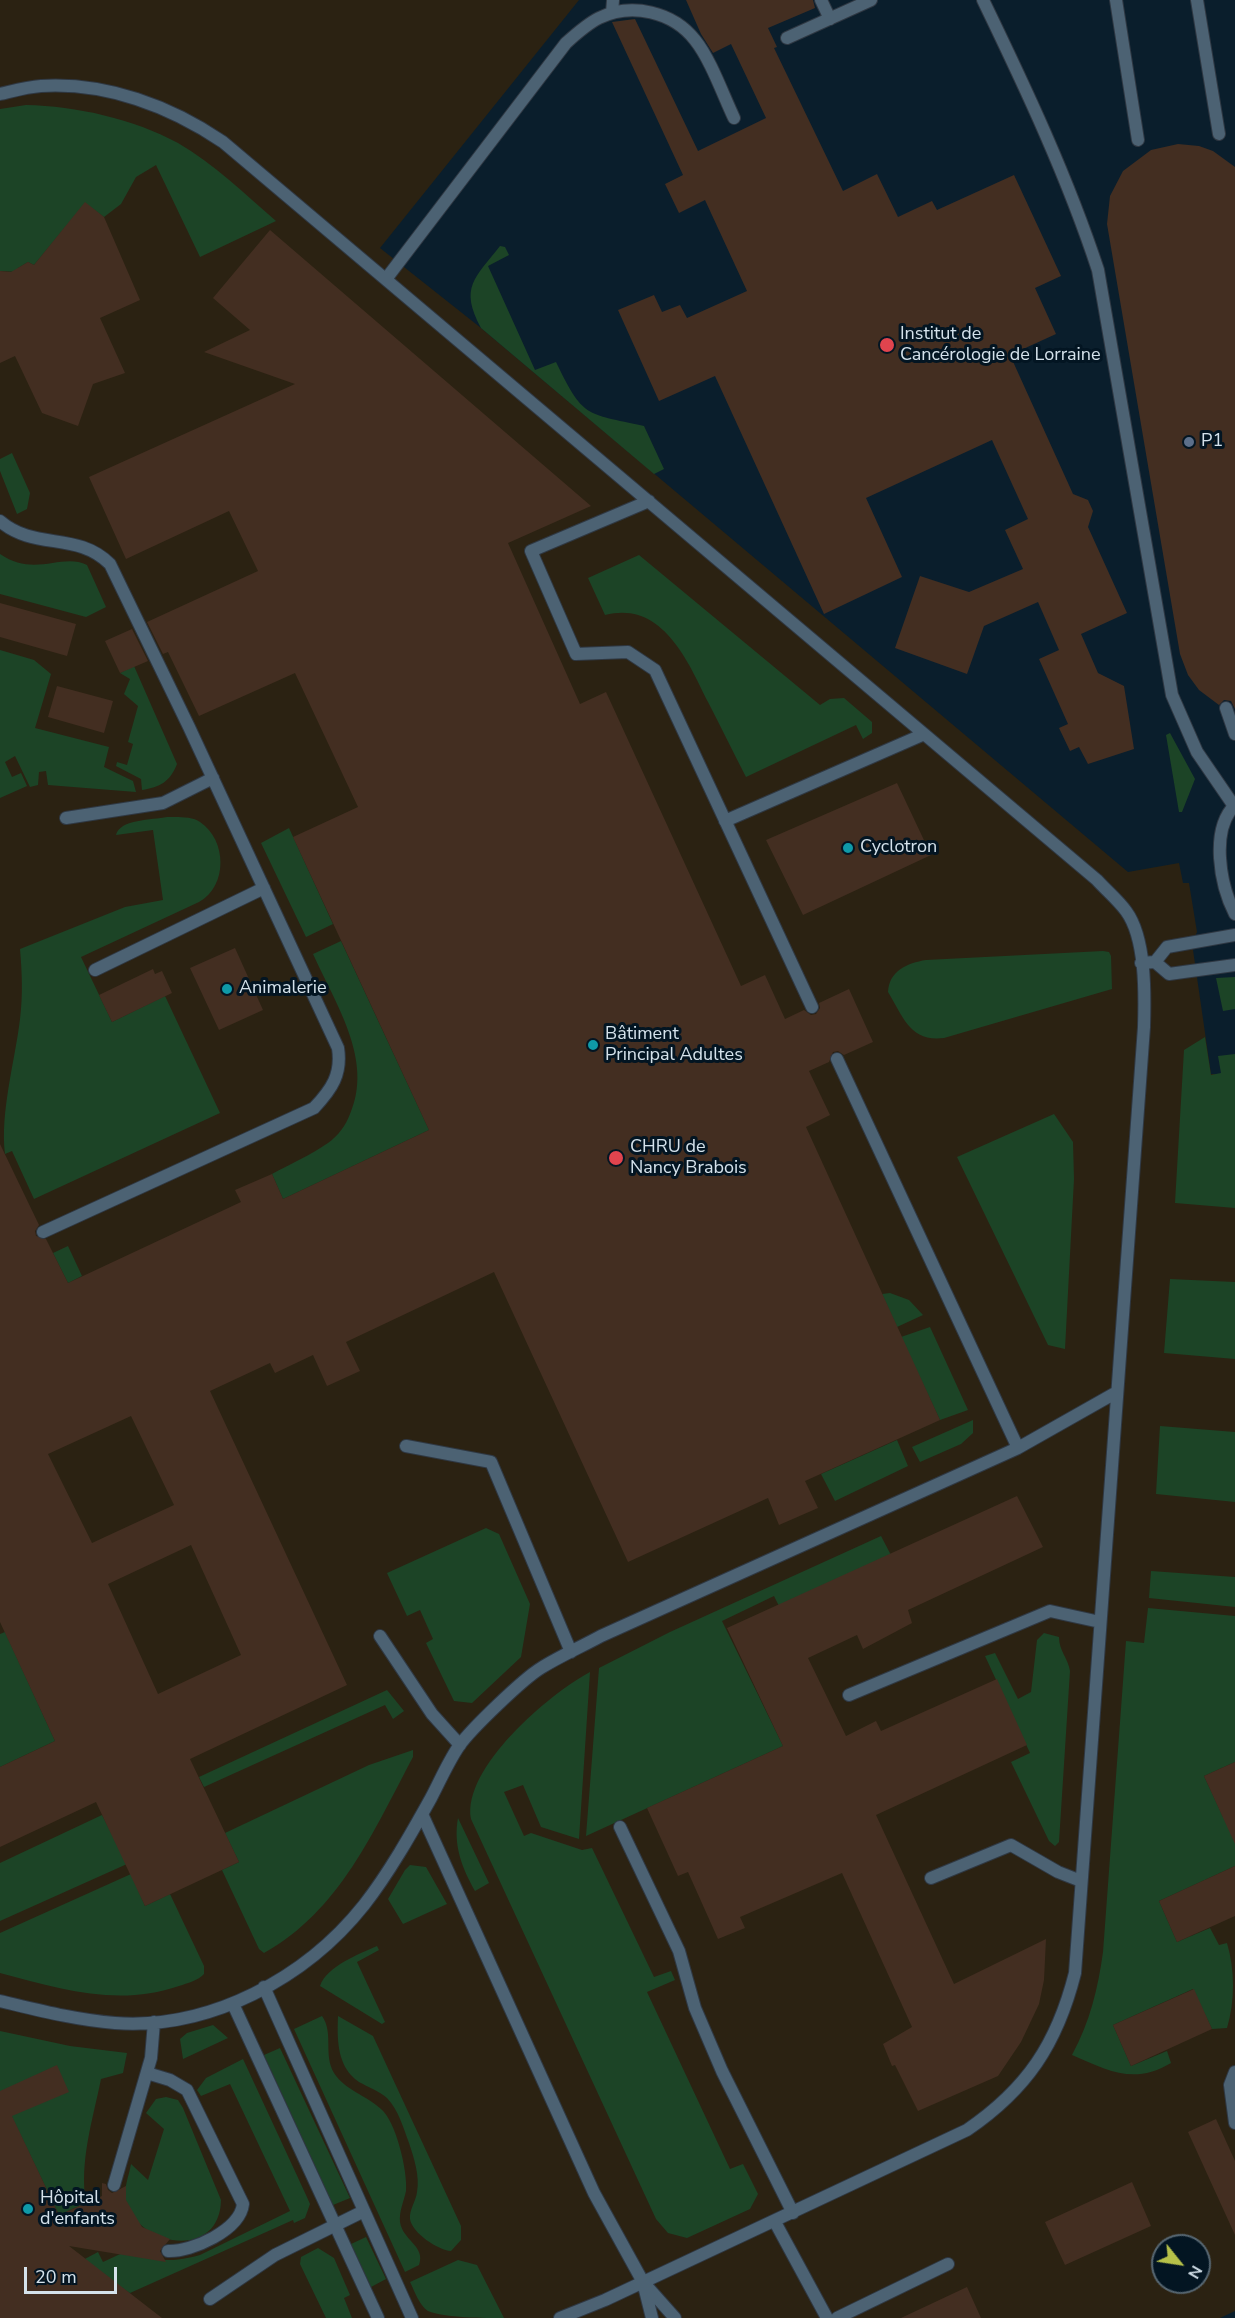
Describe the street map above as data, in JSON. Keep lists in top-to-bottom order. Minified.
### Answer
{"places":["Institut de Cancérologie de Lorraine","P1","Cyclotron","Animalerie","Bâtiment Principal Adultes","CHRU de Nancy Brabois","Hôpital d'enfants"],"scale_bar":"20 m","north":"bottom right"}
